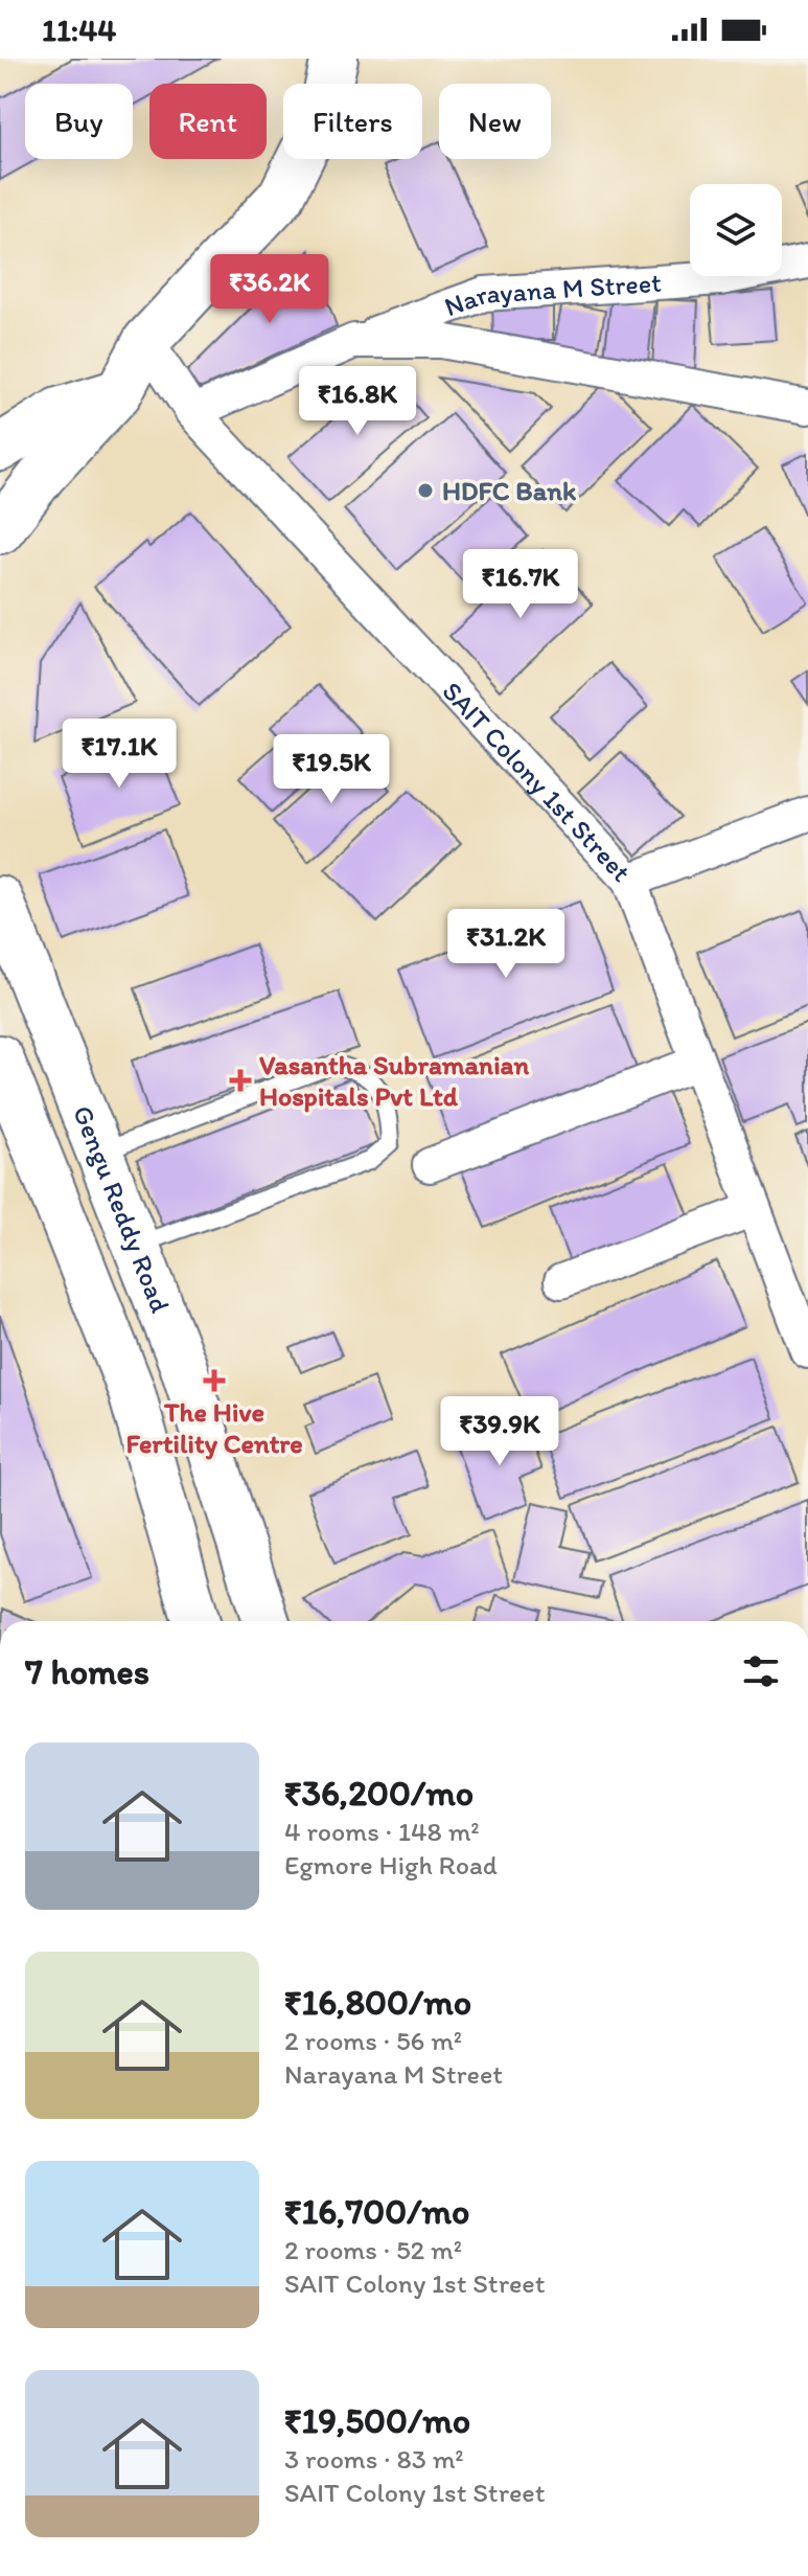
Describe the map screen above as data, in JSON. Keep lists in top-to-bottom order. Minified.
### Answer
{"streets":{"main road":["Gengu Reddy Road"],"street":["Narayana M Street","SAIT Colony 1st Street"]},"crossings":[["Narayana M Street","SAIT Colony 1st Street"]],"places":{"other":["HDFC Bank"],"health":["Vasantha Subramanian Hospitals Pvt Ltd","The Hive Fertility Centre"]},"page":{"status":"11:44","chip":["Buy","Rent","Filters","New"],"price":["₹36.2K","₹16.8K","₹16.7K","₹17.1K","₹19.5K","₹31.2K","₹39.9K"],"heading":"7 homes","list":[{"name":"₹36,200/mo","note":"4 rooms · 148 m² · Egmore High Road"},{"name":"₹16,800/mo","note":"2 rooms · 56 m² · Narayana M Street"},{"name":"₹16,700/mo","note":"2 rooms · 52 m² · SAIT Colony 1st Street"},{"name":"₹19,500/mo","note":"3 rooms · 83 m² · SAIT Colony 1st Street"}]}}
